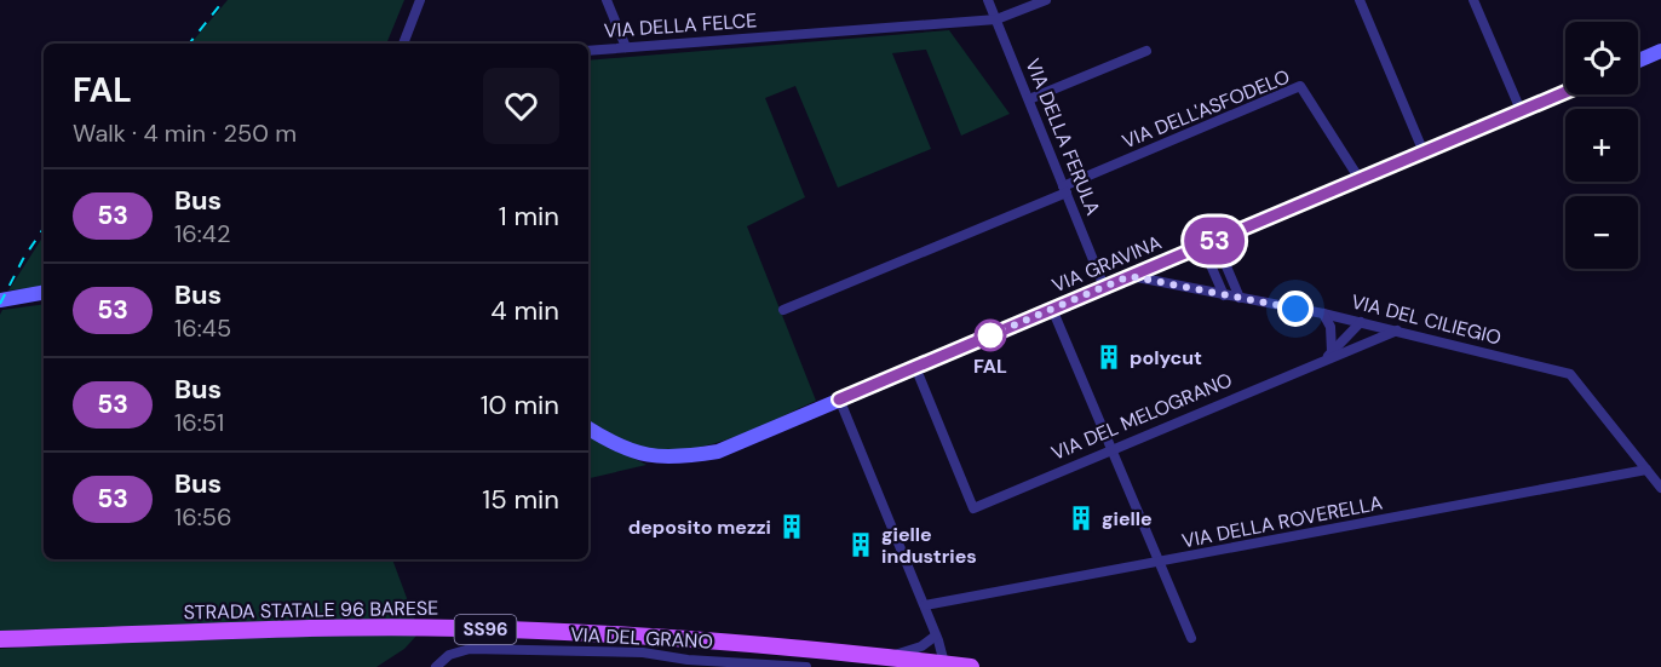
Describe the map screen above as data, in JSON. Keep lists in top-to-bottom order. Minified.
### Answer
{"streets":{"main road":["VIA GRAVINA","STRADA STATALE 96 BARESE","SS96"],"street":["VIA DELLA FELCE","VIA DELL'ASFODELO","VIA DELLA FERULA","VIA DEL CILIEGIO","VIA DEL MELOGRANO","VIA DELLA ROVERELLA","VIA DEL GRANO"]},"crossings":[["VIA DELLA FELCE","VIA DELLA FERULA"],["VIA DELL'ASFODELO","VIA DELLA FERULA"],["VIA DELL'ASFODELO","VIA GRAVINA"],["VIA DELLA FERULA","VIA GRAVINA"],["VIA GRAVINA","VIA DEL CILIEGIO"],["VIA GRAVINA","VIA DEL MELOGRANO"],["VIA DEL CILIEGIO","VIA DEL MELOGRANO"],["VIA DEL CILIEGIO","VIA DELLA ROVERELLA"]],"places":{"other":["FAL"],"building":["polycut","gielle","deposito mezzi","gielle industries"]},"lines":["bus line 53"],"page":{"on_map":"53","map_buttons":["+","−"],"heading":["FAL","Walk · 4 min · 250 m"],"list":[{"mark":"53","name":"Bus","note":"16:42","value":"1 min"},{"mark":"53","name":"Bus","note":"16:45","value":"4 min"},{"mark":"53","name":"Bus","note":"16:51","value":"10 min"},{"mark":"53","name":"Bus","note":"16:56","value":"15 min"}]}}
